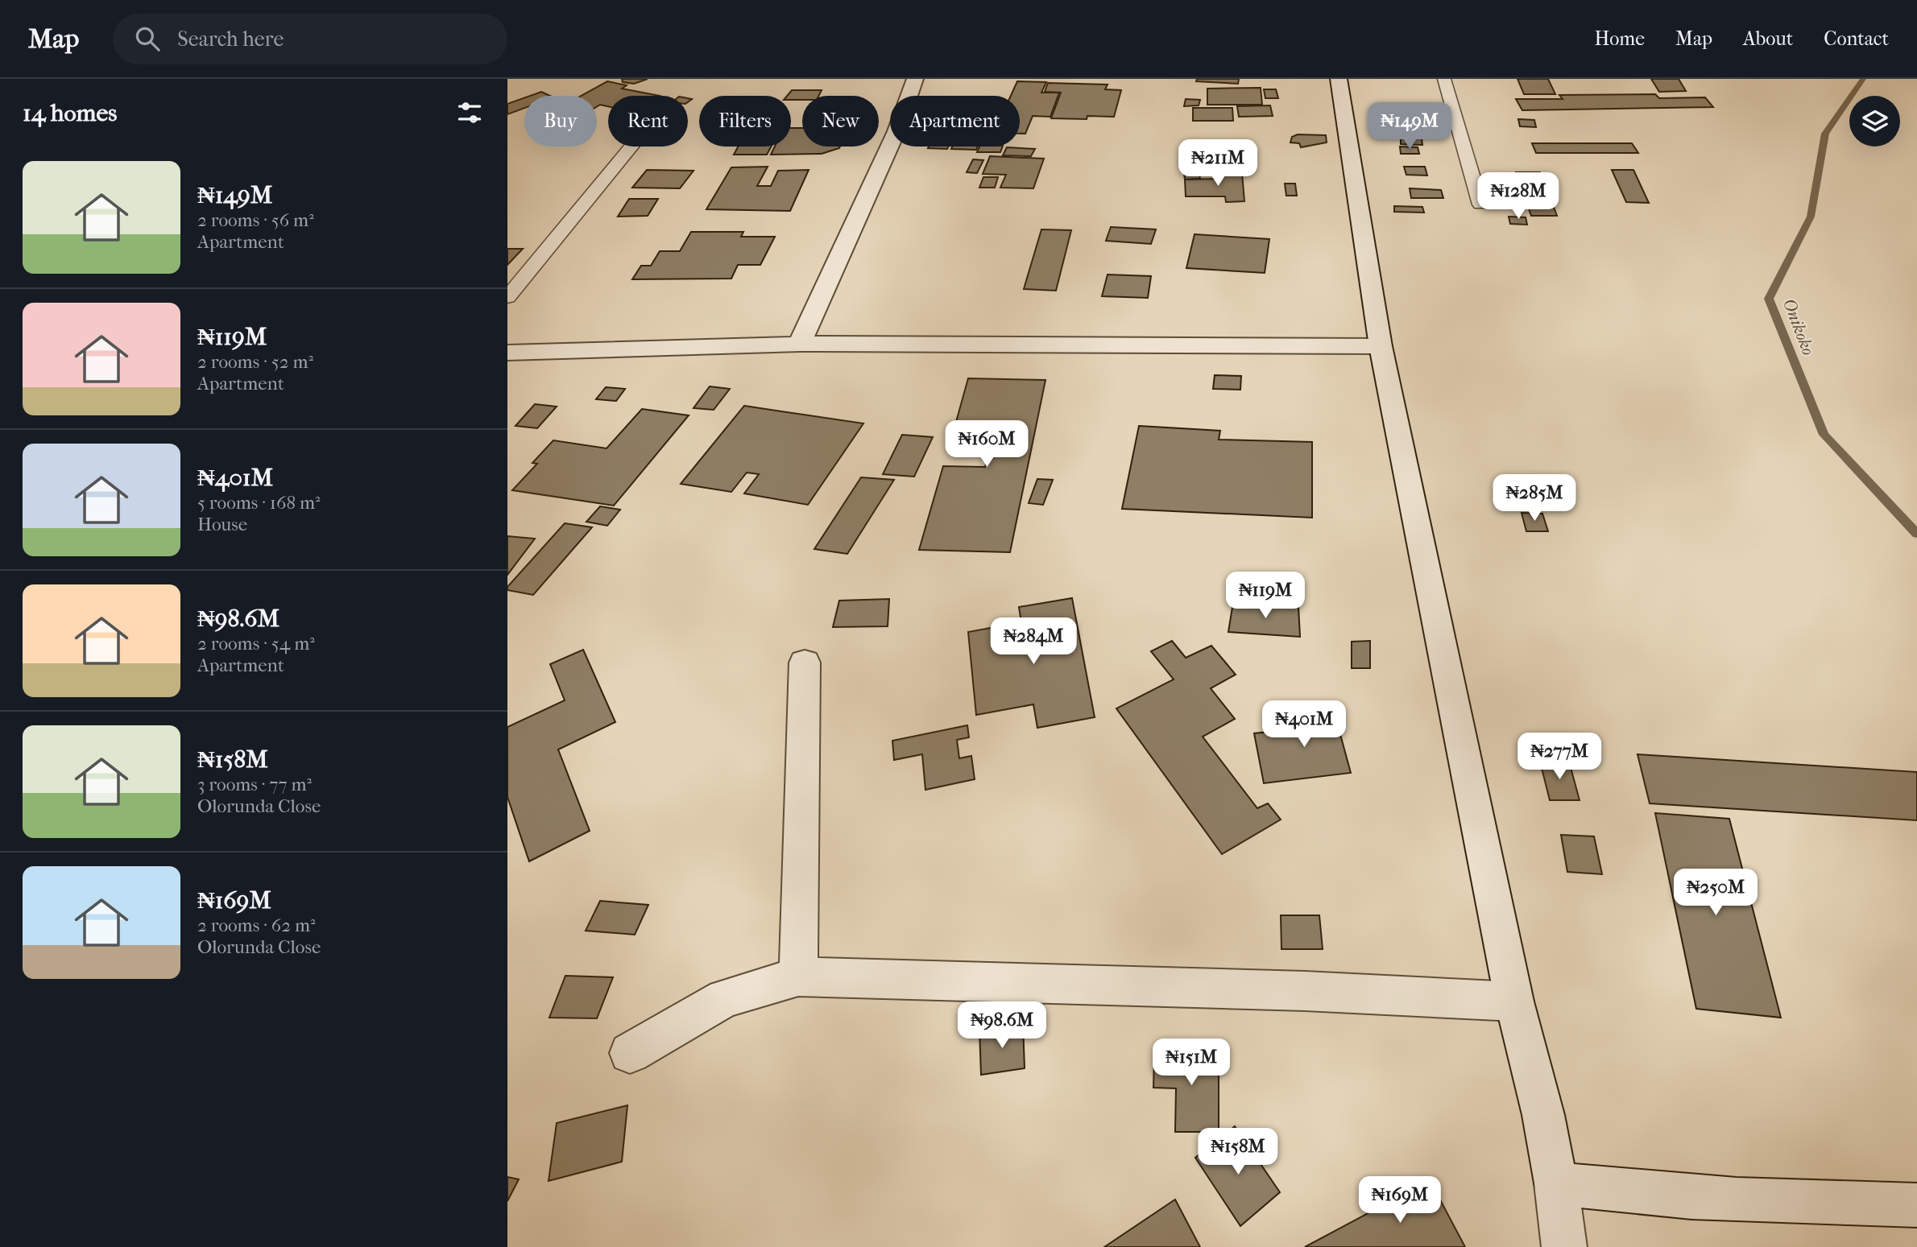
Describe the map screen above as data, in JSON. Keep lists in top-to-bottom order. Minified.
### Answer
{"water":["Onikoko"],"page":{"header":"Map","search":"Search here","nav":["Home","Map","About","Contact"],"heading":"14 homes","chip":["Buy","Rent","Filters","New","Apartment"],"price":["₦149M","₦211M","₦128M","₦160M","₦285M","₦119M","₦284M","₦401M","₦277M","₦250M","₦98.6M","₦151M","₦158M","₦169M"],"list":[{"name":"₦149M","note":"2 rooms · 56 m² · Apartment"},{"name":"₦119M","note":"2 rooms · 52 m² · Apartment"},{"name":"₦401M","note":"5 rooms · 168 m² · House"},{"name":"₦98.6M","note":"2 rooms · 54 m² · Apartment"},{"name":"₦158M","note":"3 rooms · 77 m² · Olorunda Close"},{"name":"₦169M","note":"2 rooms · 62 m² · Olorunda Close"}]}}
